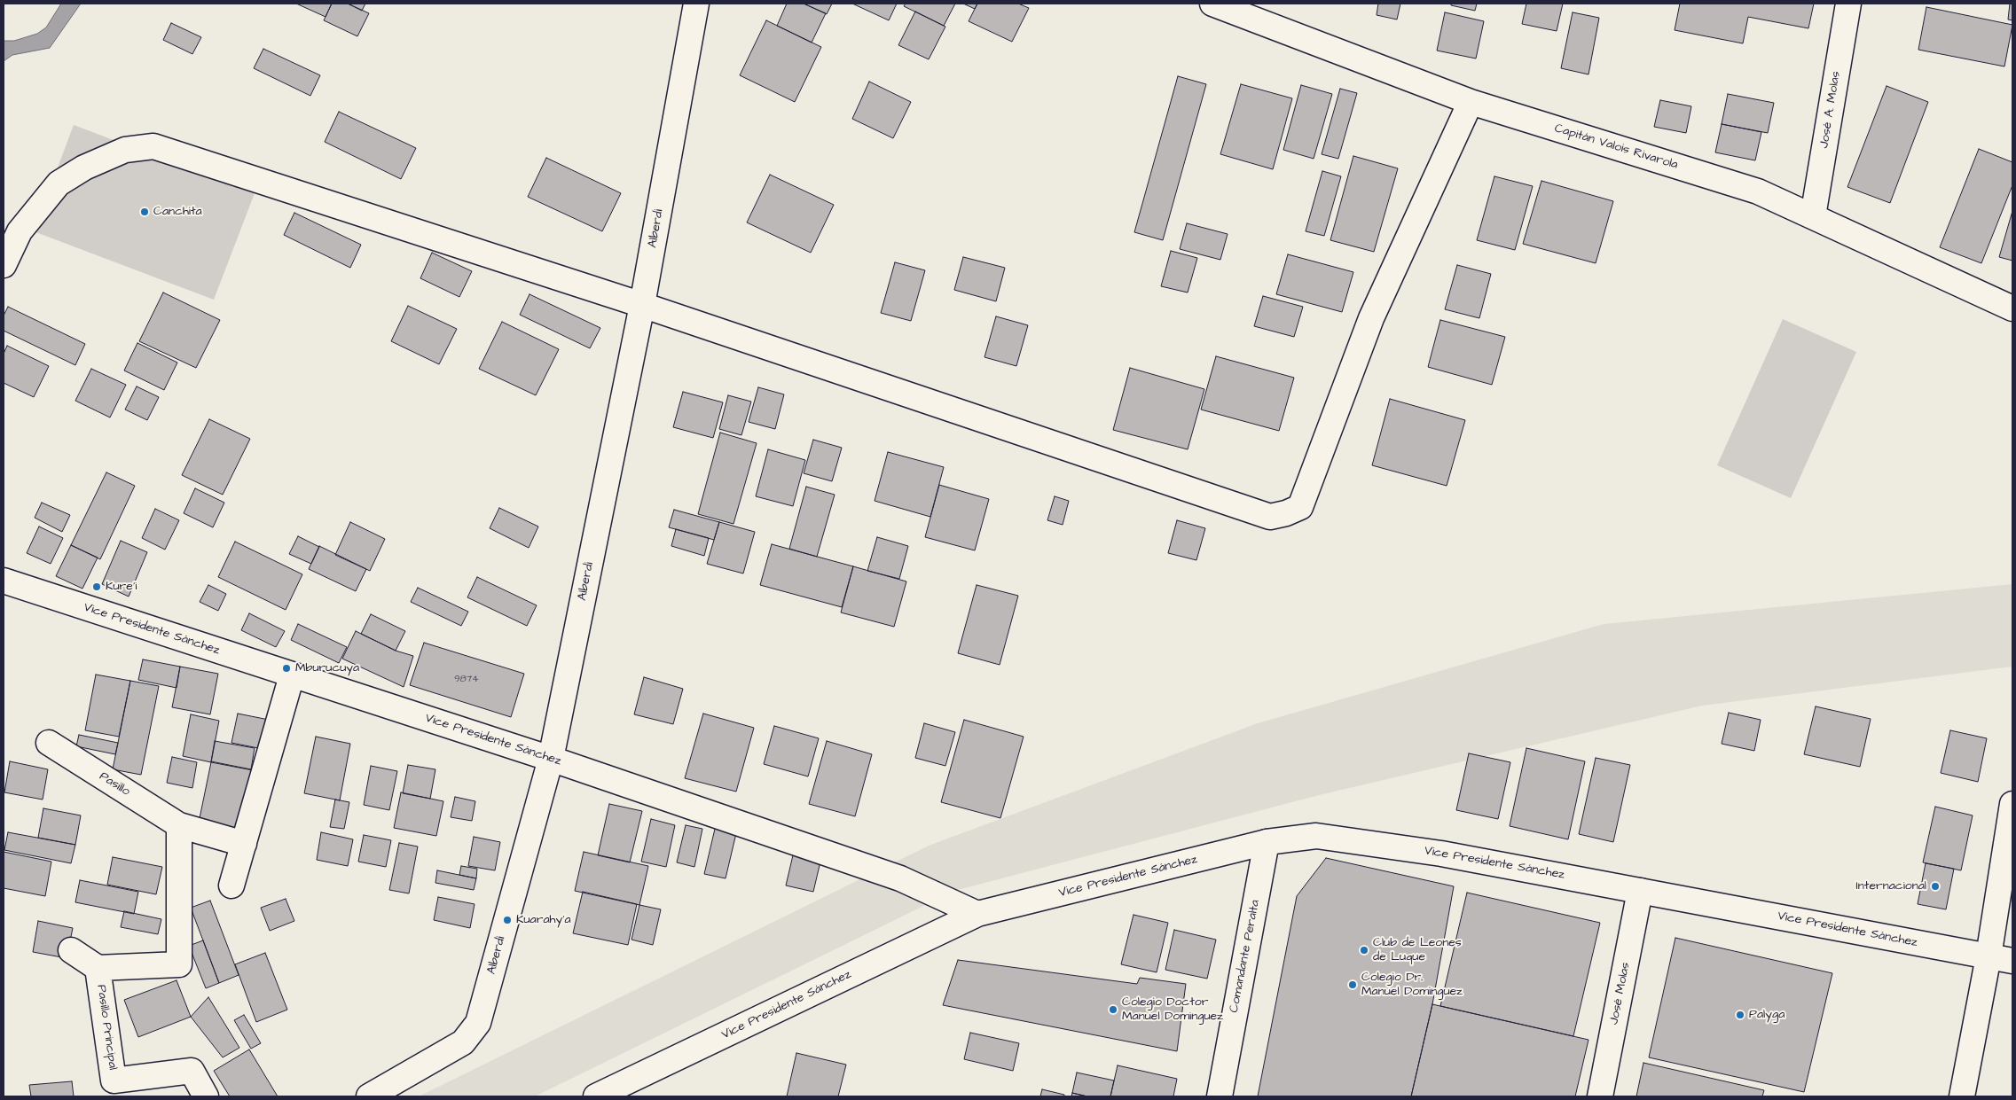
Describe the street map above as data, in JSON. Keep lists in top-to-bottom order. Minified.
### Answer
{"streets":{"street":["José A. Molas","Capitán Valois Rivarola","Alberdi","Vice Presidente Sánchez","Pasillo","Comandante Peralta","José Molas","Pasillo Principal"]},"crossings":[["José A. Molas","Capitán Valois Rivarola"],["Alberdi","Vice Presidente Sánchez"],["Vice Presidente Sánchez","Comandante Peralta"],["Vice Presidente Sánchez","José Molas"],["Pasillo","Pasillo Principal"]],"places":["Canchita","Kure'i","Mburucuya","Internacional","Kuarahy'a","Club de Leones de Luque","Colegio Dr. Manuel Dominguez","Colegio Doctor Manuel Dominguez","Palyga"],"house_numbers":["9874"]}
